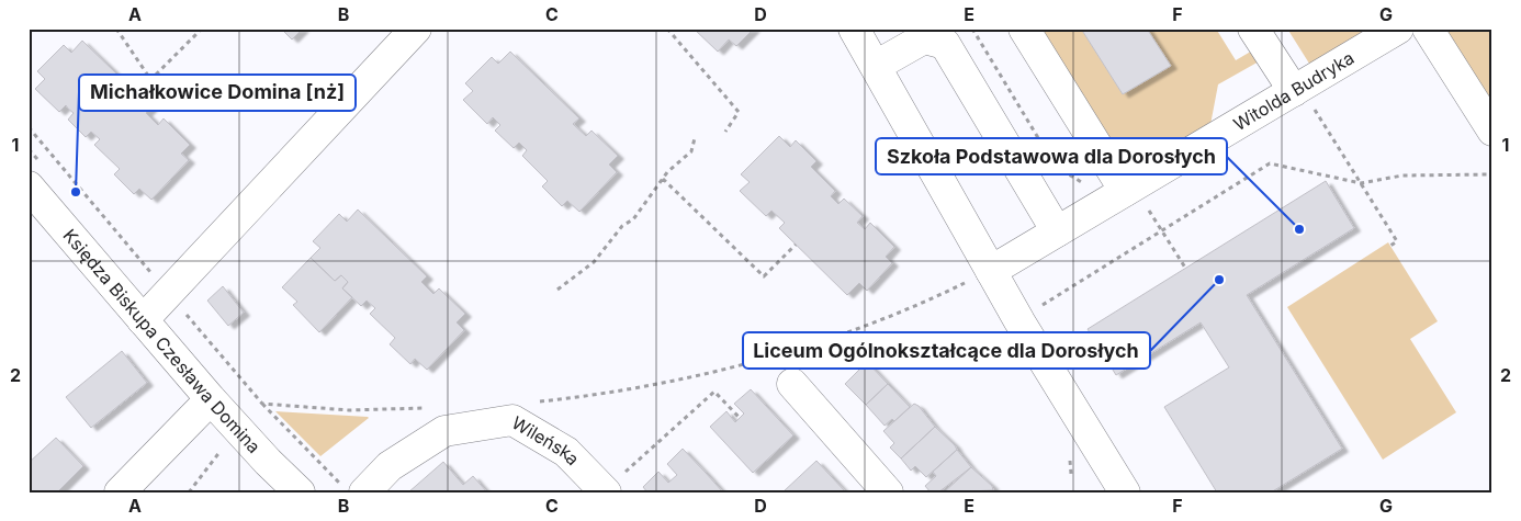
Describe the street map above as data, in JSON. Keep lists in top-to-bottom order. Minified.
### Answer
{"streets":{"street":["Witolda Budryka","Księdza Biskupa Czesława Domina","Wileńska"]},"places":["Michałkowice Domina [nż]","Szkoła Podstawowa dla Dorosłych","Liceum Ogólnokształcące dla Dorosłych"],"grid":{"columns":["A","B","C","D","E","F","G"],"rows":["1","2"]}}
